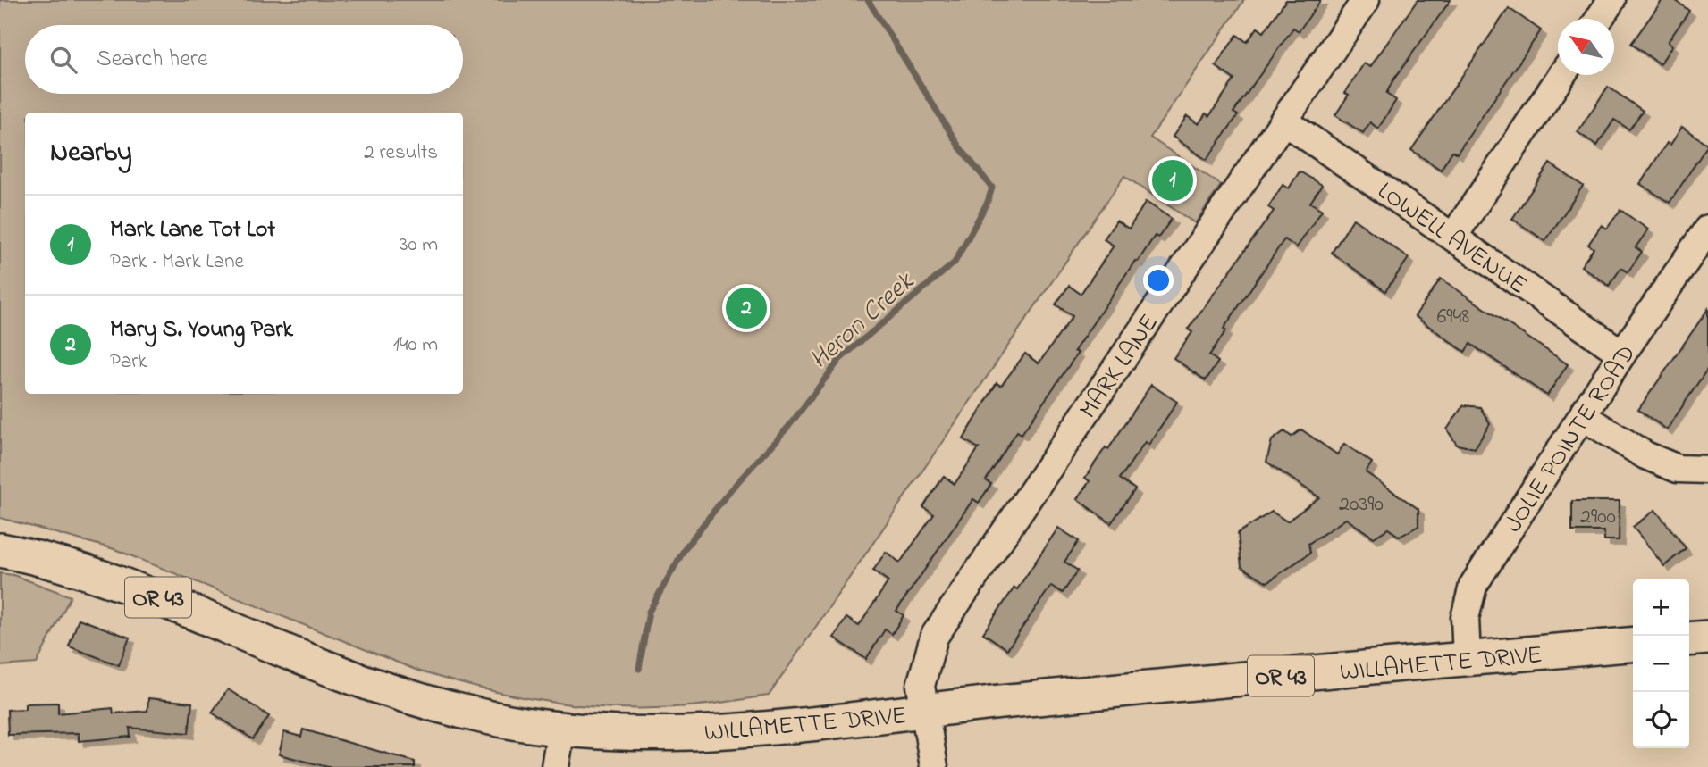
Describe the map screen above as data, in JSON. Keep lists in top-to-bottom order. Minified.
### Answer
{"streets":{"main road":["OR 43","WILLAMETTE DRIVE"],"street":["LOWELL AVENUE","MARK LANE","JOLIE POINTE ROAD"]},"crossings":[["LOWELL AVENUE","MARK LANE"],["LOWELL AVENUE","JOLIE POINTE ROAD"],["MARK LANE","WILLAMETTE DRIVE"],["JOLIE POINTE ROAD","WILLAMETTE DRIVE"]],"water":["Heron Creek"],"house_numbers":["6948","20390","2900"],"north":"top left","page":{"search":"Search here","heading":["Nearby","2 results"],"pins":["1","2"],"list":[{"mark":"1","name":"Mark Lane Tot Lot","note":"Park · Mark Lane","value":"30 m"},{"mark":"2","name":"Mary S. Young Park","note":"Park","value":"140 m"}],"map_buttons":["+","−"]}}
